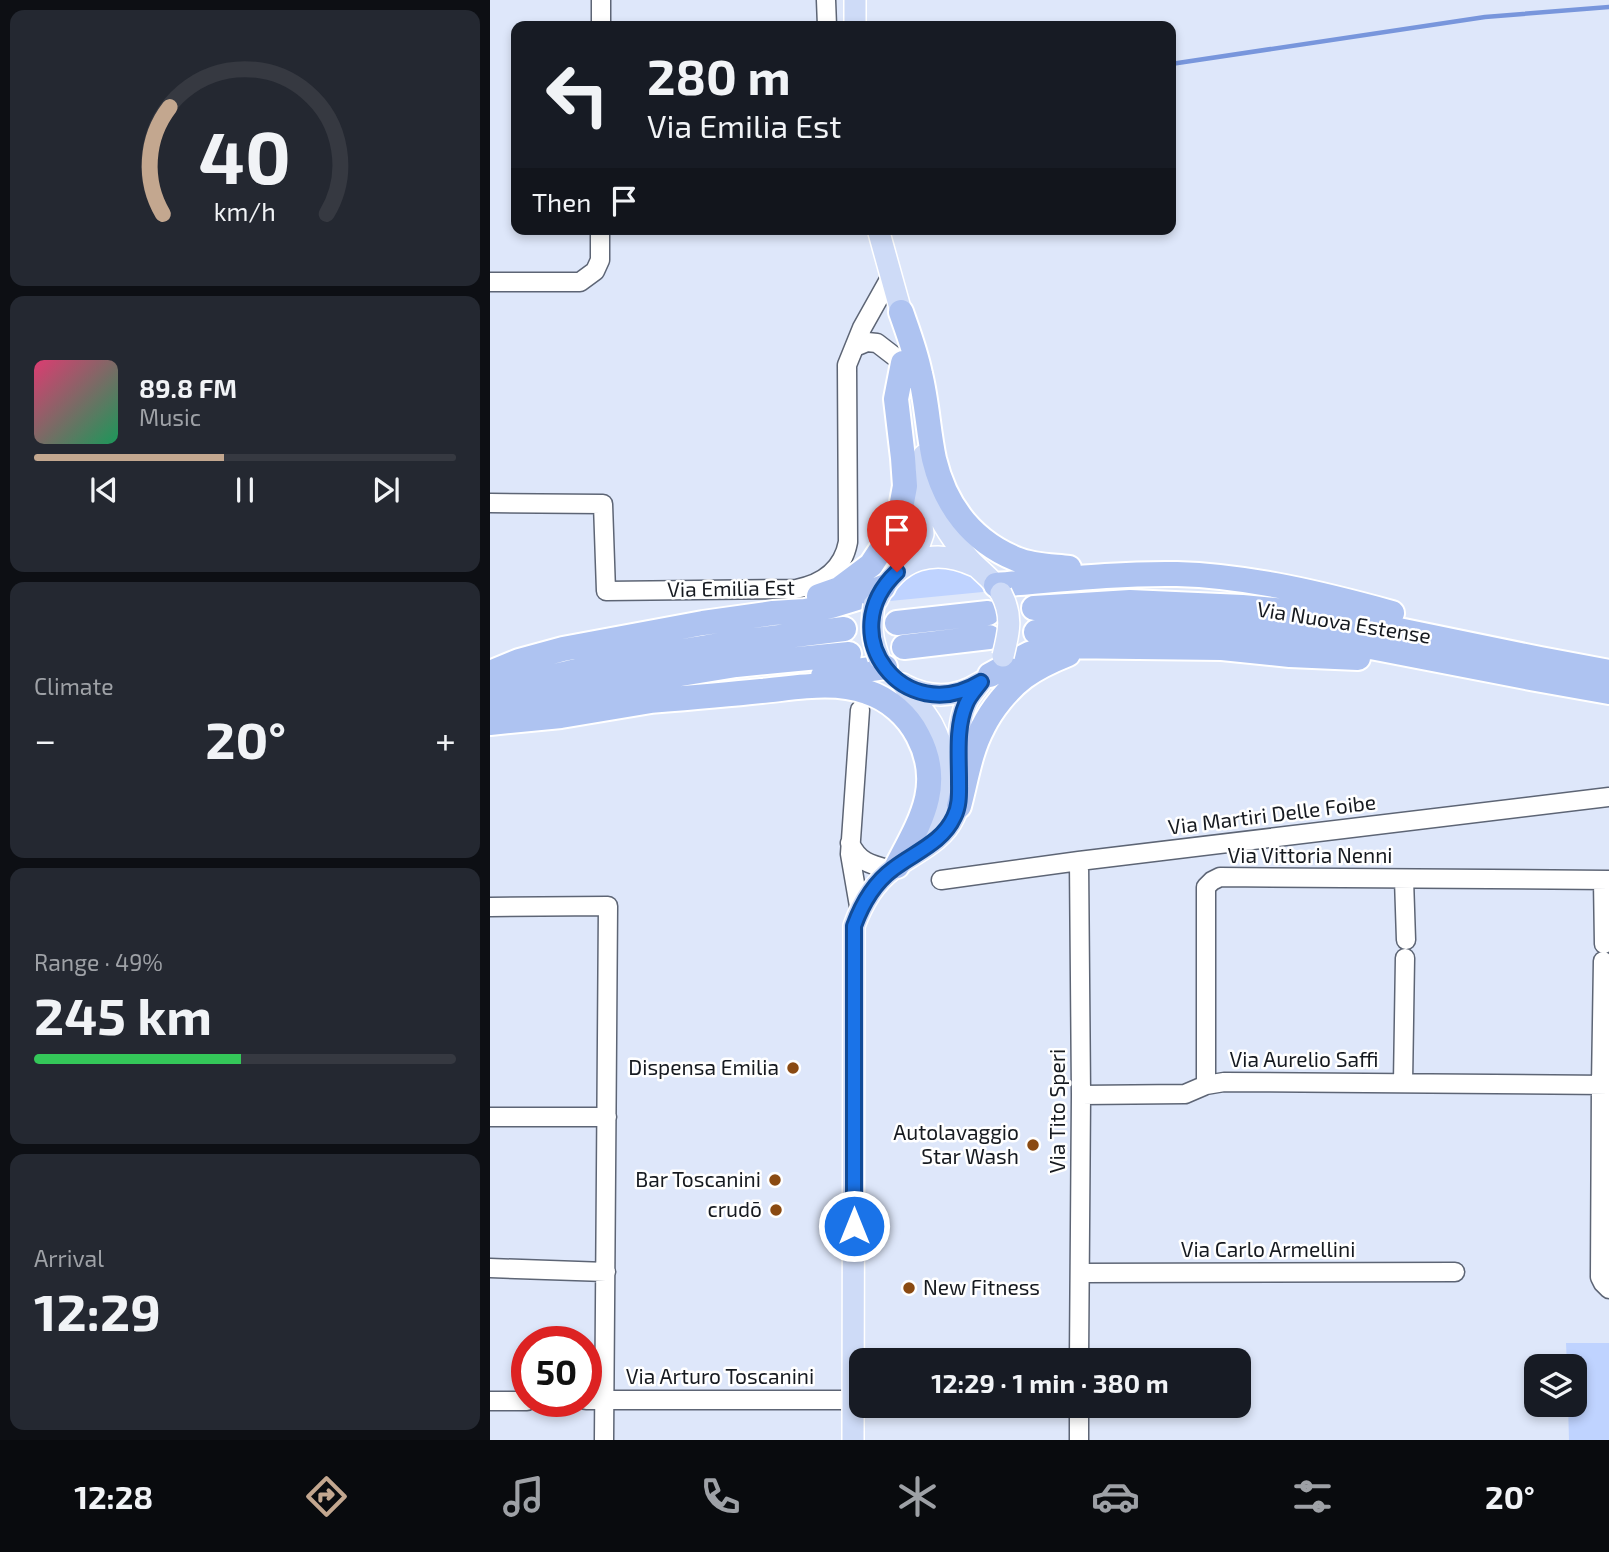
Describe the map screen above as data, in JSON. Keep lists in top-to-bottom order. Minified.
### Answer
{"streets":{"highway":["Via Nuova Estense"],"street":["Via Emilia Est","Via Martiri Delle Foibe","Via Vittoria Nenni","Via Aurelio Saffi","Via Tito Speri","Via Carlo Armellini","Via Arturo Toscanini"]},"crossings":[["Via Martiri Delle Foibe","Via Tito Speri"],["Via Vittoria Nenni","Via Aurelio Saffi"],["Via Aurelio Saffi","Via Tito Speri"],["Via Tito Speri","Via Carlo Armellini"]],"places":["Dispensa Emilia","Autolavaggio Star Wash","Bar Toscanini","crudō","New Fitness"],"page":{"turn":["280 m","Via Emilia Est"],"then":"Then","song":["89.8 FM","Music"],"tile":["Climate",["Range · 49%","245 km"],["Arrival","12:29"]],"heat":["−","20°","+"],"limit":"50","trip":"12:29 · 1 min · 380 m","tabs":["12:28","20°"],"gauge":["40","km/h"]}}
